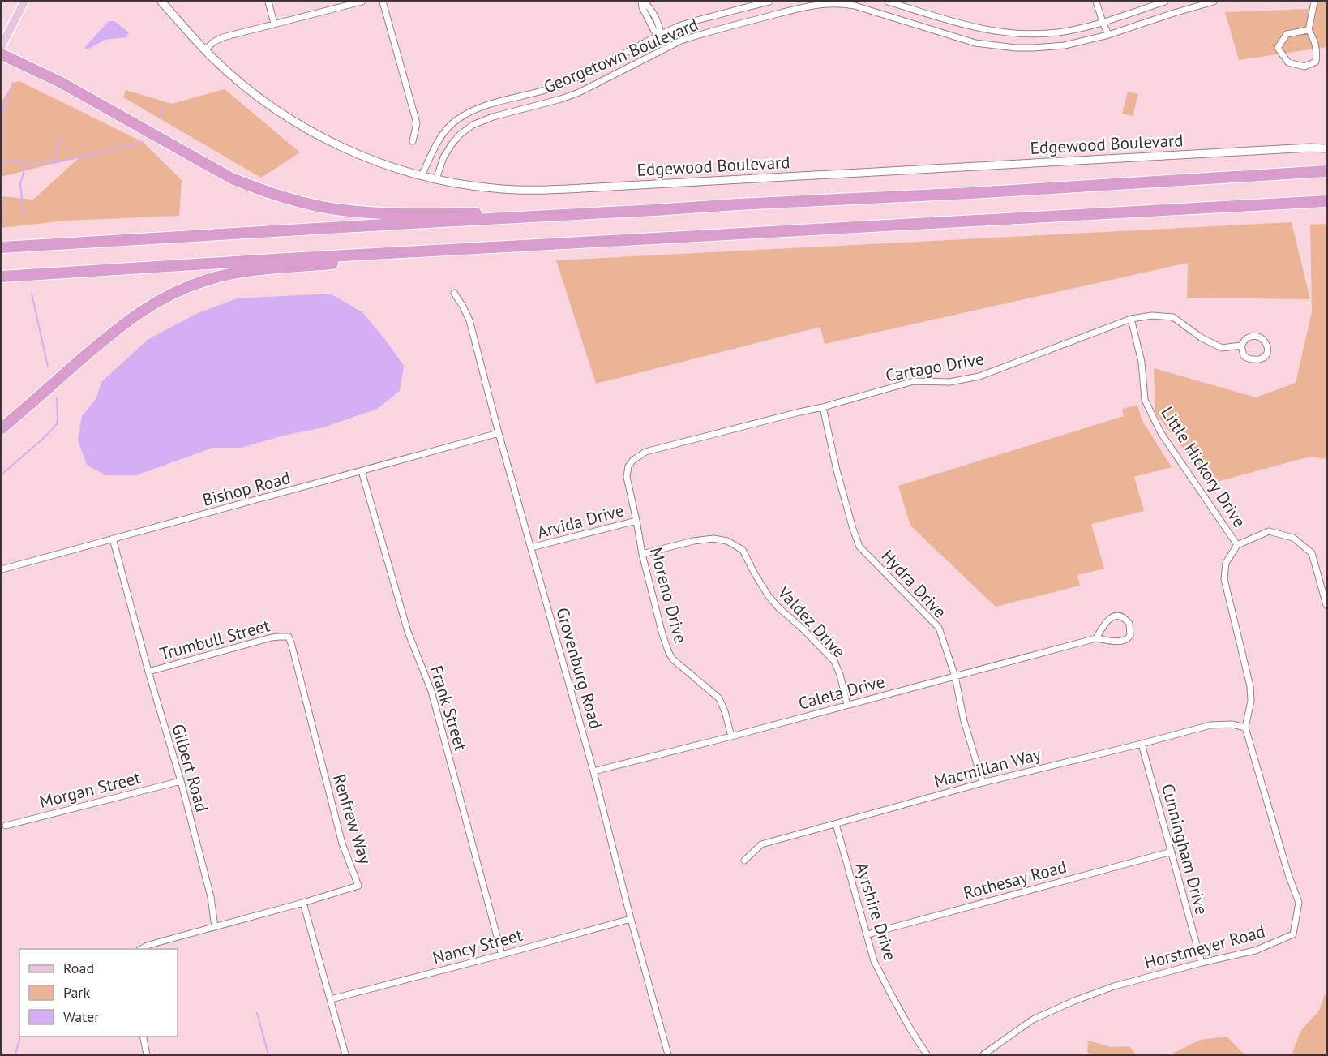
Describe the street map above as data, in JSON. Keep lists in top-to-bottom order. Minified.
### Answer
{"streets":{"street":["Georgetown Boulevard","Edgewood Boulevard","Cartago Drive","Little Hickory Drive","Bishop Road","Arvida Drive","Hydra Drive","Moreno Drive","Valdez Drive","Trumbull Street","Grovenburg Road","Caleta Drive","Frank Street","Gilbert Road","Macmillan Way","Morgan Street","Renfrew Way","Cunningham Drive","Rothesay Road","Ayrshire Drive","Nancy Street","Horstmeyer Road"]},"crossings":[["Georgetown Boulevard","Edgewood Boulevard"],["Cartago Drive","Little Hickory Drive"],["Cartago Drive","Hydra Drive"],["Cartago Drive","Moreno Drive"],["Bishop Road","Grovenburg Road"],["Bishop Road","Frank Street"],["Bishop Road","Gilbert Road"],["Arvida Drive","Moreno Drive"],["Arvida Drive","Grovenburg Road"],["Hydra Drive","Caleta Drive"],["Hydra Drive","Macmillan Way"],["Moreno Drive","Valdez Drive"],["Moreno Drive","Caleta Drive"],["Valdez Drive","Caleta Drive"],["Trumbull Street","Gilbert Road"],["Trumbull Street","Renfrew Way"],["Grovenburg Road","Caleta Drive"],["Grovenburg Road","Nancy Street"],["Frank Street","Nancy Street"],["Gilbert Road","Morgan Street"],["Macmillan Way","Cunningham Drive"],["Macmillan Way","Ayrshire Drive"],["Macmillan Way","Horstmeyer Road"],["Cunningham Drive","Rothesay Road"],["Cunningham Drive","Horstmeyer Road"],["Rothesay Road","Ayrshire Drive"]],"legend":["Road","Park","Water"]}
